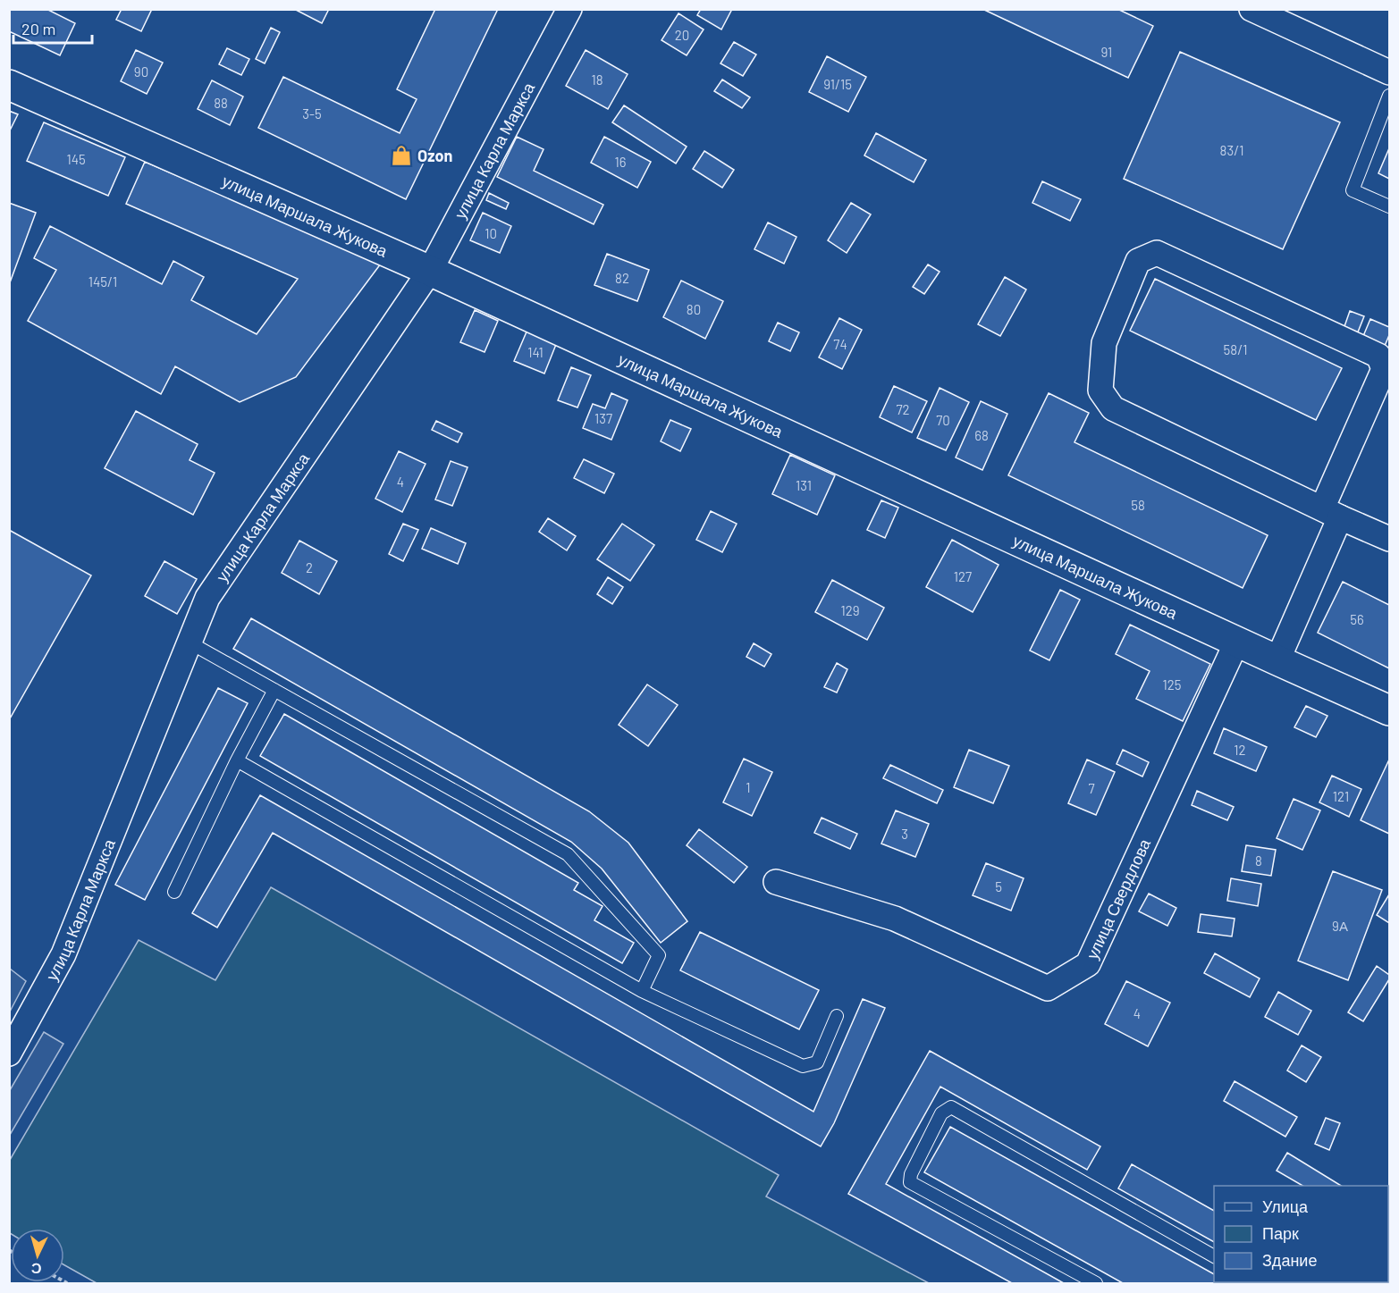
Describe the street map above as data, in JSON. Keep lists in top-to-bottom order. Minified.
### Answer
{"streets":{"main road":["улица Маршала Жукова"],"street":["улица Карла Маркса","улица Свердлова"]},"crossings":[["улица Карла Маркса","улица Маршала Жукова"],["улица Маршала Жукова","улица Свердлова"]],"places":{"shop":["Ozon"]},"house_numbers":["20","91","90","18","91/15","88","3-5","83/1","145","16","10","82","145/1","80","74","58/1","141","72","137","70","68","4","131","58","2","127","129","56","125","12","1","7","121","3","8","5","9А","4"],"legend":["Улица","Парк","Здание"],"scale_bar":"20 m","north":"bottom"}
